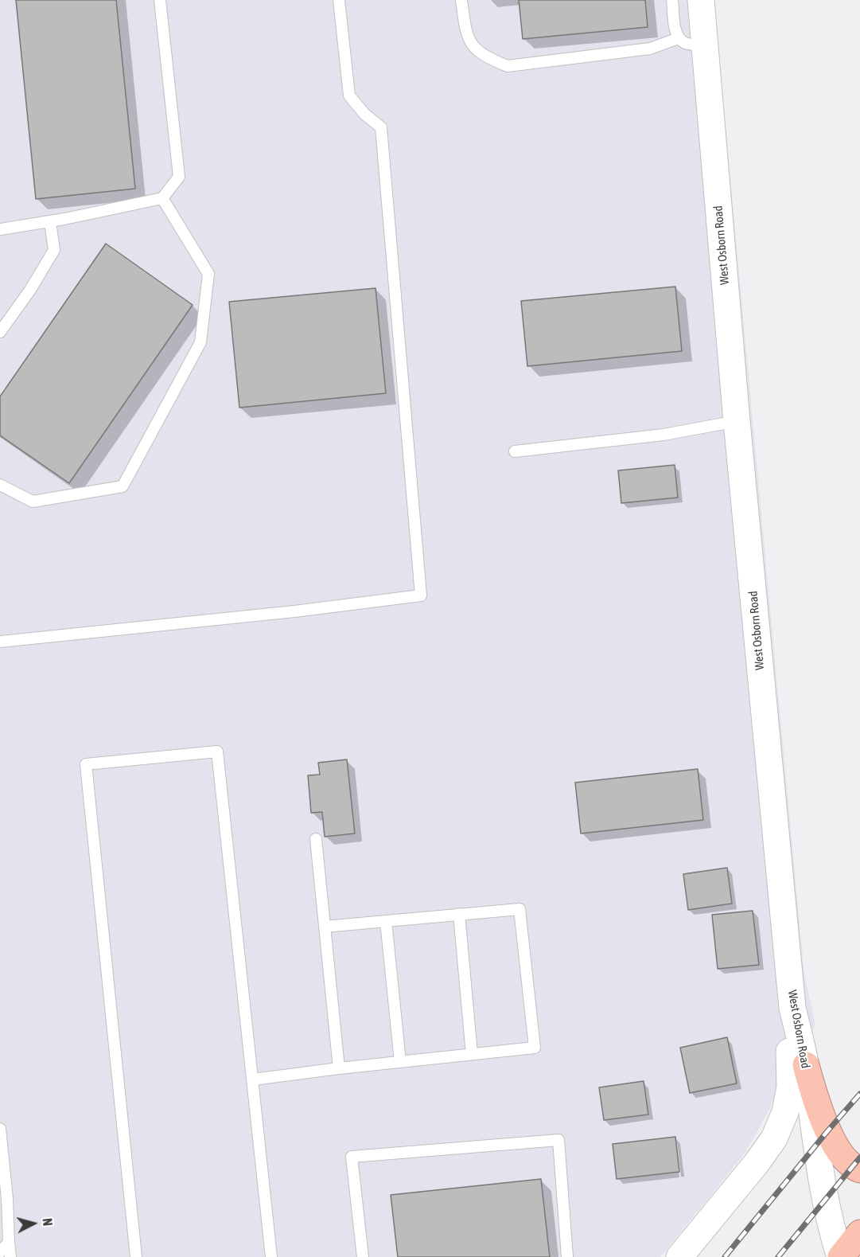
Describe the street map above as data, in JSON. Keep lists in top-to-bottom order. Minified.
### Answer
{"streets":{"street":["West Osborn Road"]},"north":"right"}
